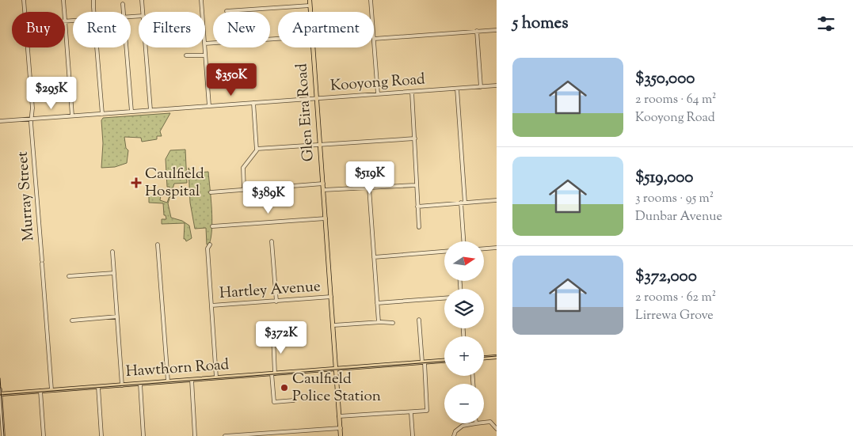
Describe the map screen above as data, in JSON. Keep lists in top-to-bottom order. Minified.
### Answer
{"streets":{"main road":["Glen Eira Road","Hawthorn Road"],"street":["Kooyong Road","Murray Street","Hartley Avenue"]},"crossings":[["Kooyong Road","Glen Eira Road"],["Kooyong Road","Murray Street"],["Glen Eira Road","Hartley Avenue"],["Glen Eira Road","Hawthorn Road"],["Murray Street","Hawthorn Road"]],"places":{"health":["Caulfield Hospital"],"other":["Caulfield Police Station"]},"north":"right","page":{"heading":"5 homes","chip":["Buy","Rent","Filters","New","Apartment"],"list":[{"name":"$350,000","note":"2 rooms · 64 m² · Kooyong Road"},{"name":"$519,000","note":"3 rooms · 95 m² · Dunbar Avenue"},{"name":"$372,000","note":"2 rooms · 62 m² · Lirrewa Grove"}],"price":["$350K","$295K","$519K","$389K","$372K"],"map_buttons":["+","−"]}}
